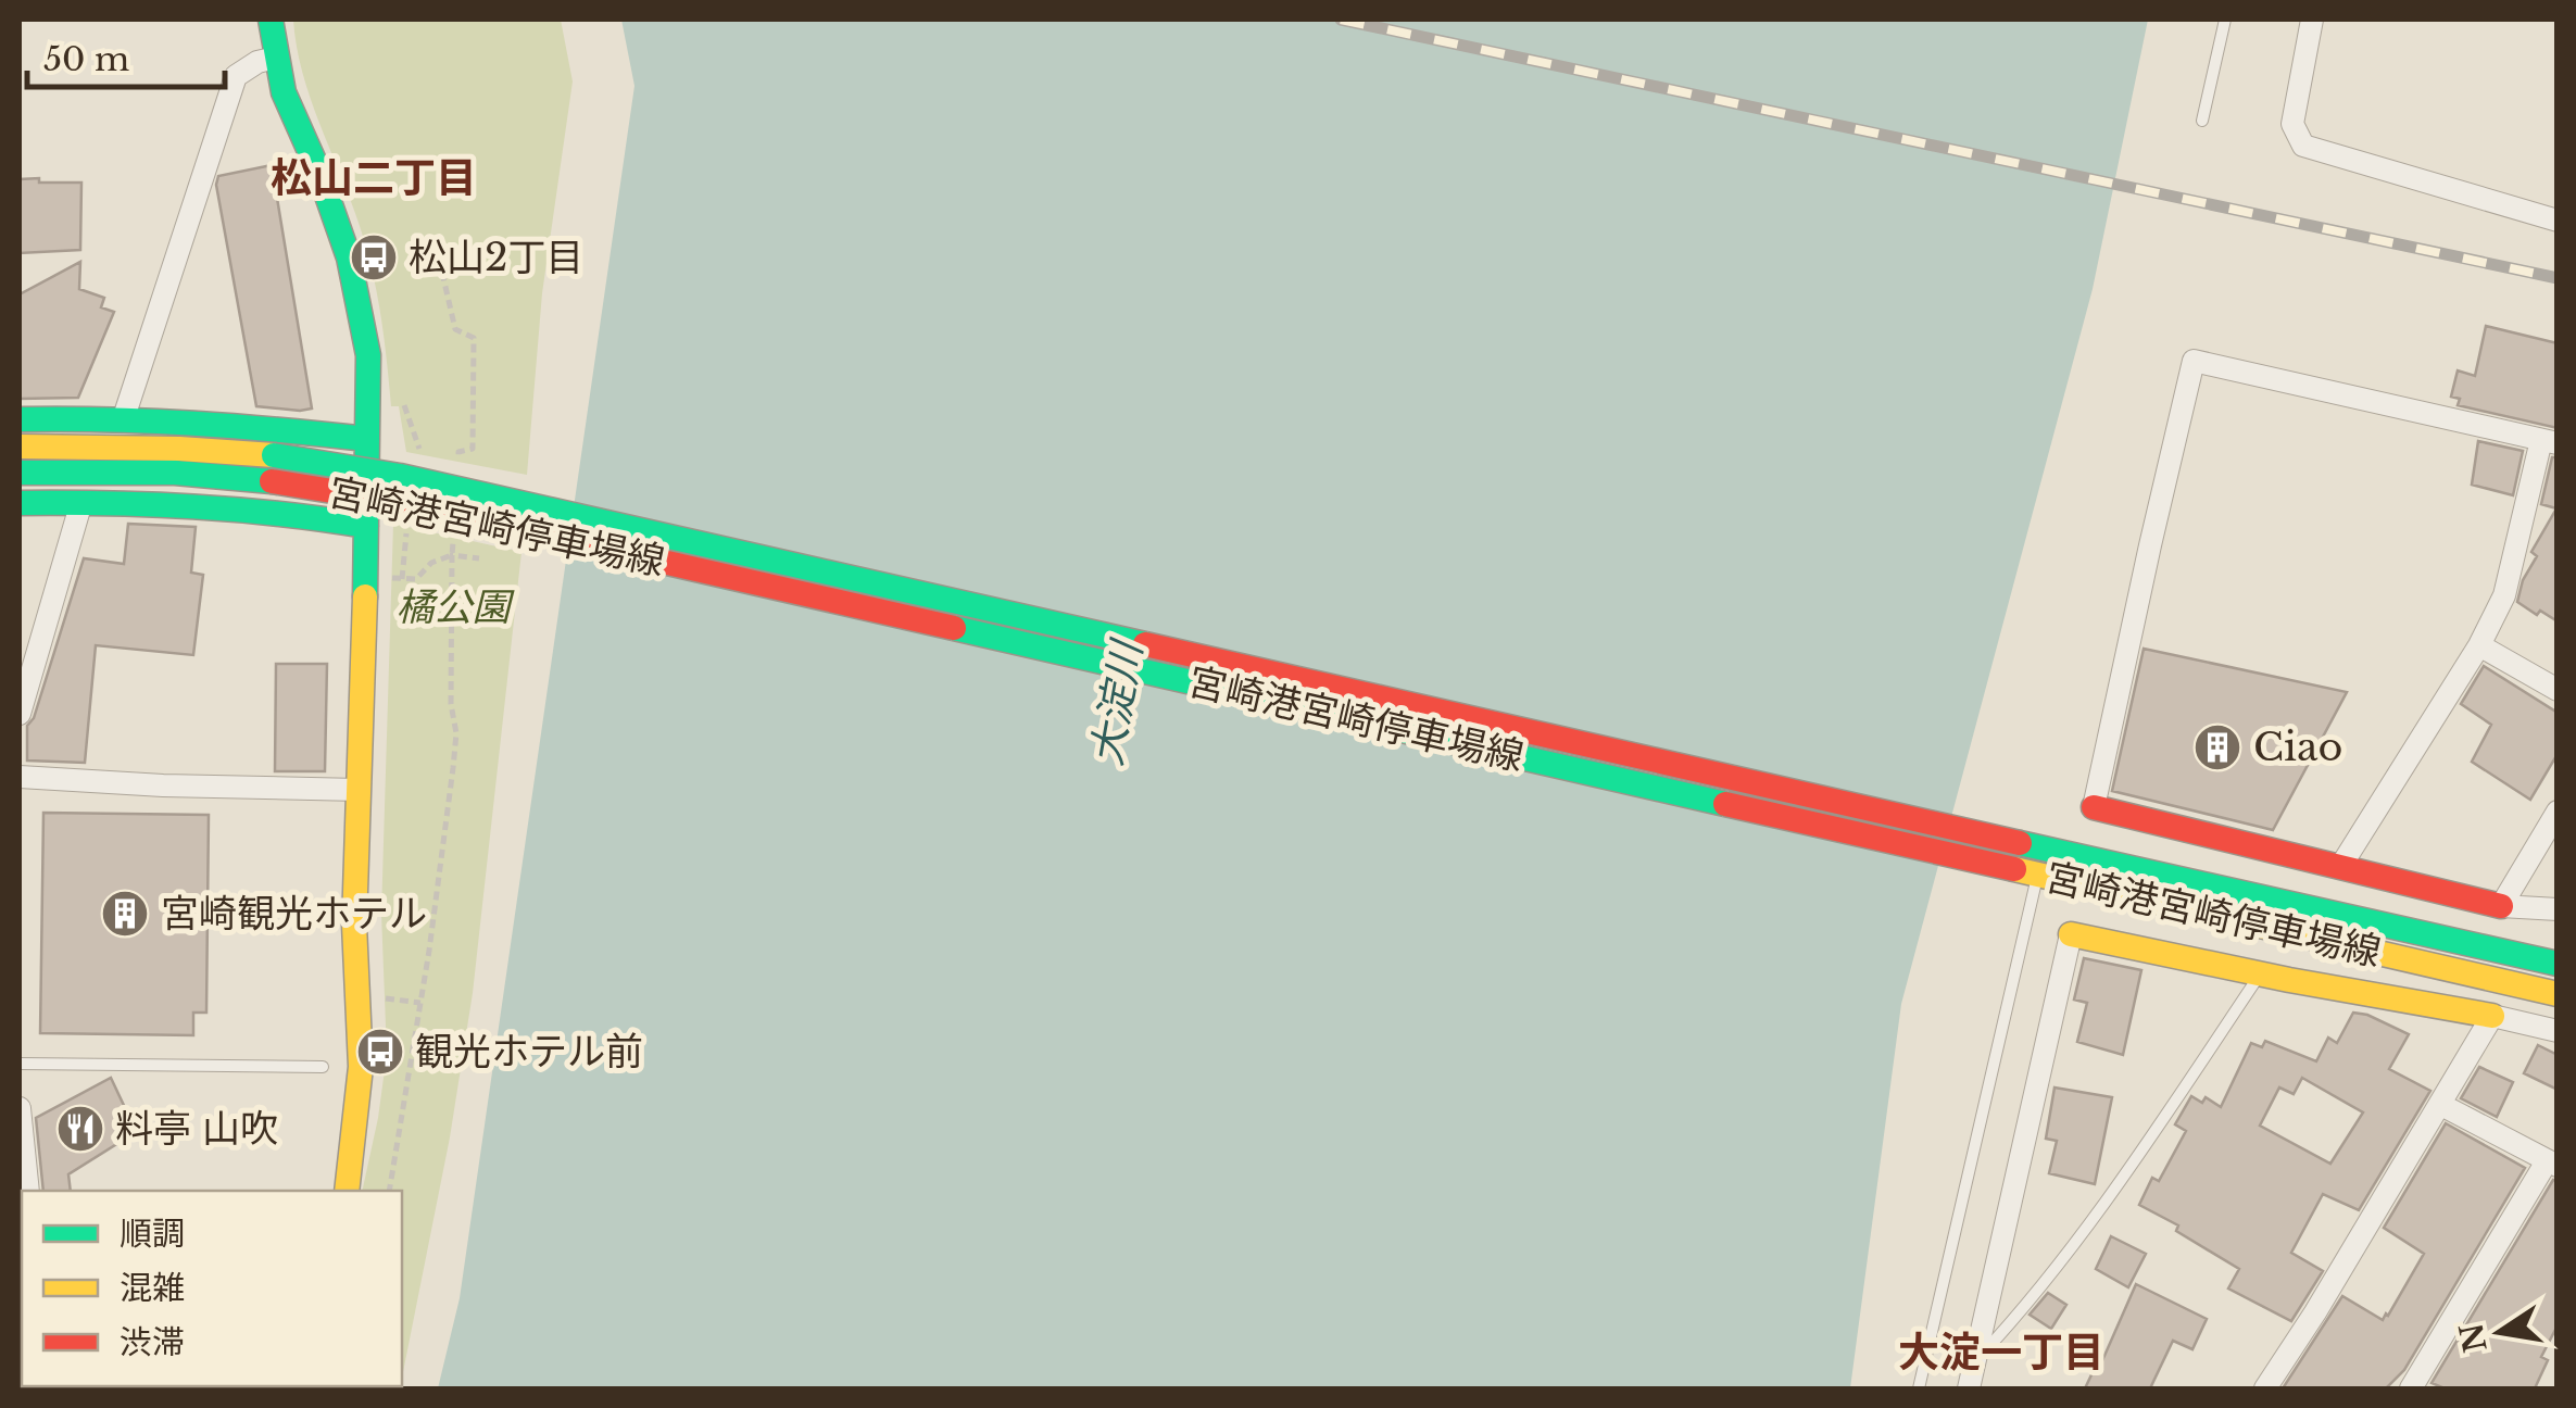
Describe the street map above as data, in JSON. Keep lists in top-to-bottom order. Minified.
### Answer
{"streets":{"main road":["宮崎港宮崎停車場線"]},"districts":["松山二丁目","大淀一丁目"],"water":["大淀川"],"parks":["橘公園"],"places":{"bus stop":["松山2丁目","観光ホテル前"],"building":["Ciao","宮崎観光ホテル"],"restaurant":["料亭 山吹"]},"legend":["順調","混雑","渋滞"],"scale_bar":"50 m","north":"left"}
